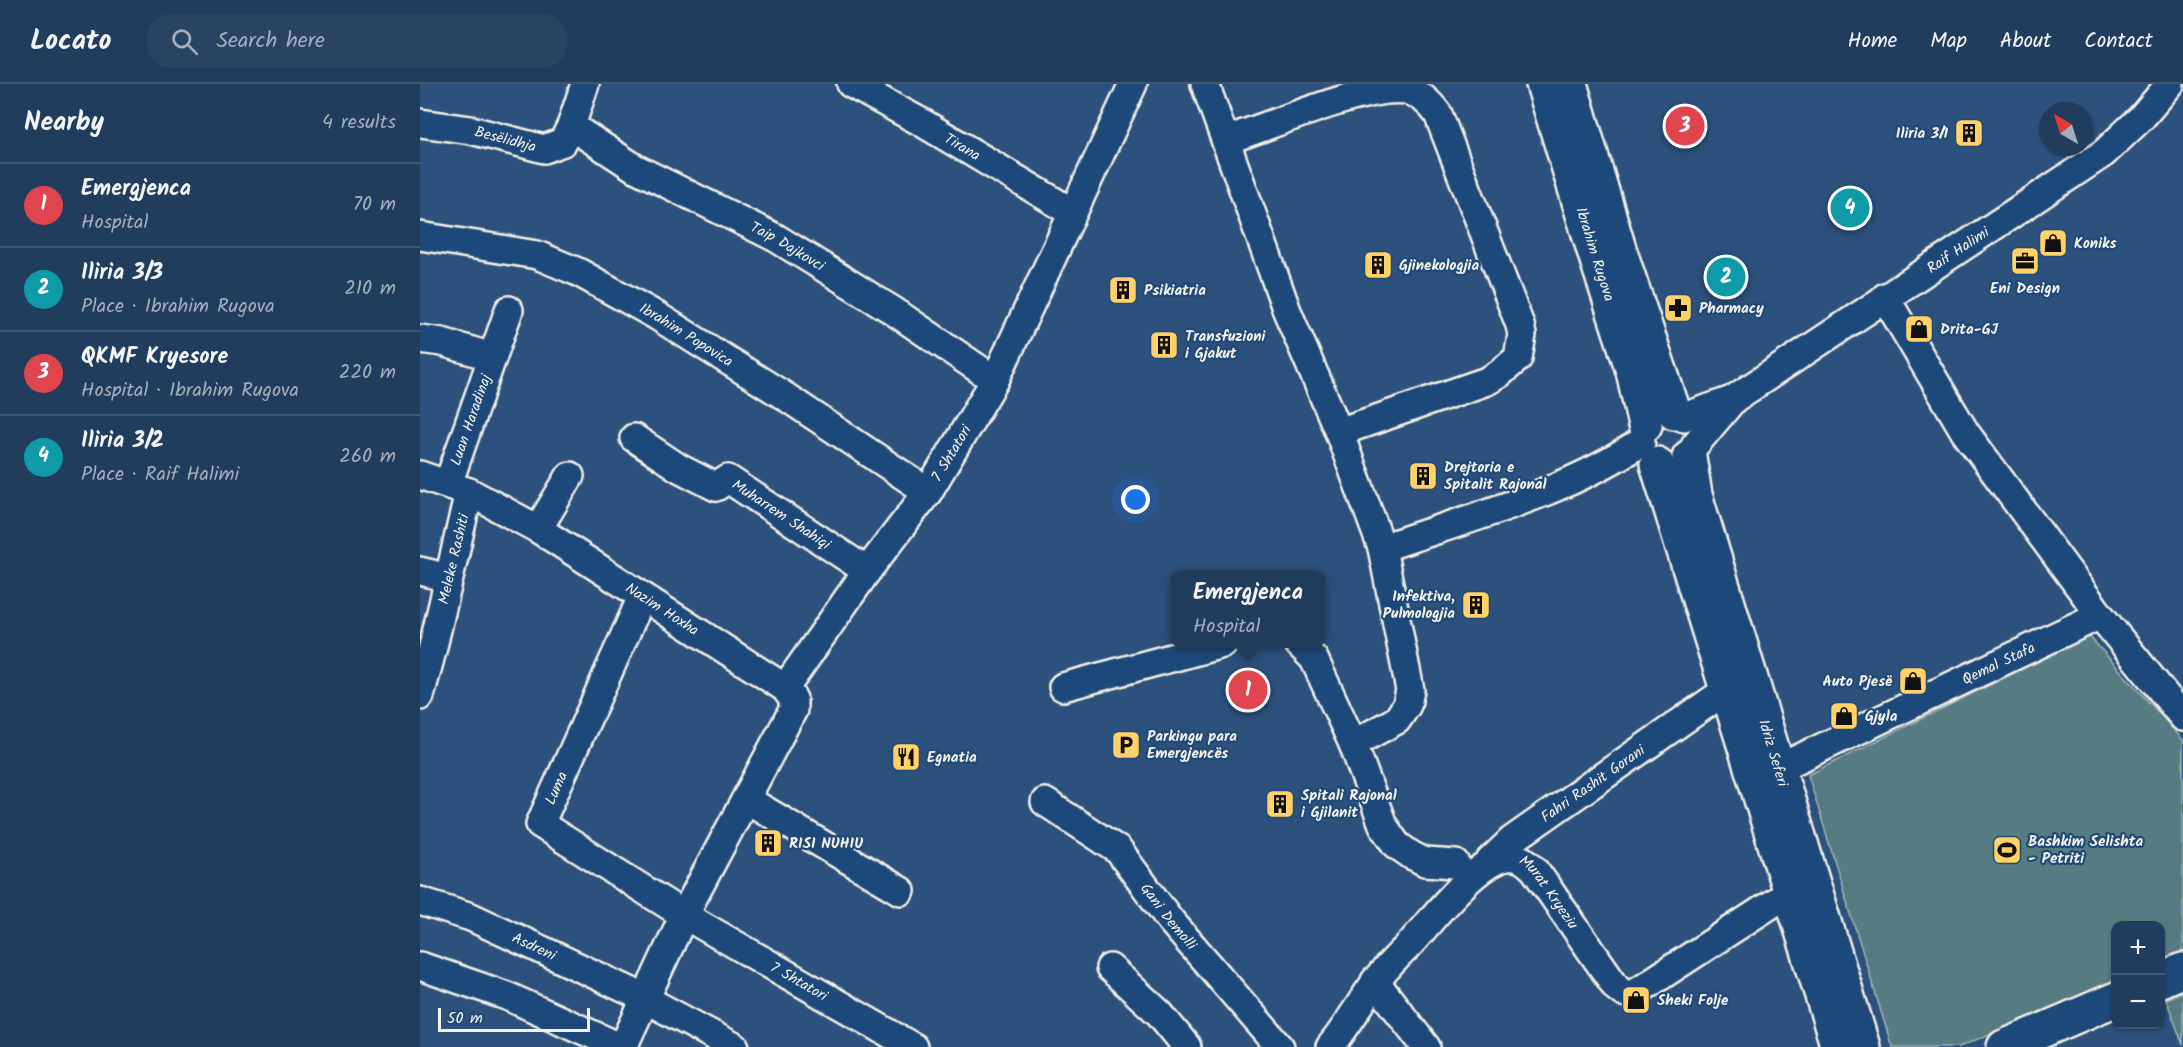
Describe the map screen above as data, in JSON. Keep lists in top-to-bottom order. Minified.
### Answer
{"streets":{"main road":["Ibrahim Rugova","Idriz Seferi"],"street":["Besëlidhja","Tirana","Taip Dajkovci","Raif Halimi","Ibrahim Popovica","Luan Haradinaj","7 Shtatori","Muharrem Shahiqi","Meleke Rashiti","Nazim Hoxha","Qemal Stafa","Fahri Rashit Gorani","Luma","Murat Kryeziu","Gani Demolli","Asdreni"]},"crossings":[["Besëlidhja","Taip Dajkovci"],["Tirana","7 Shtatori"],["Taip Dajkovci","7 Shtatori"],["Raif Halimi","Ibrahim Rugova"],["Raif Halimi","Idriz Seferi"],["Ibrahim Rugova","Idriz Seferi"],["Ibrahim Popovica","7 Shtatori"],["Luan Haradinaj","Meleke Rashiti"],["Luan Haradinaj","Nazim Hoxha"],["7 Shtatori","Muharrem Shahiqi"],["7 Shtatori","Nazim Hoxha"],["7 Shtatori","Luma"],["Meleke Rashiti","Nazim Hoxha"],["Nazim Hoxha","Luma"],["Qemal Stafa","Idriz Seferi"],["Idriz Seferi","Fahri Rashit Gorani"],["Idriz Seferi","Murat Kryeziu"],["Fahri Rashit Gorani","Murat Kryeziu"]],"places":{"building":["Iliria 3/1","Gjinekologjia","Psikiatria","Transfuzioni i Gjakut","Drejtoria e Spitalit Rajonal","Infektiva, Pulmologjia","Spitali Rajonal i Gjilanit","RISI NUHIU"],"shop":["Koniks","Drita-GJ","Auto Pjesë","Gjyla","Sheki Folje"],"office":["Eni Design"],"pharmacy":["Pharmacy"],"parking":["Parkingu para Emergjencës"],"restaurant":["Egnatia"],"sports":["Bashkim Selishta - Petriti"]},"scale_bar":"50 m","north":"top left","page":{"header":"Locato","search":"Search here","nav":["Home","Map","About","Contact"],"heading":["Nearby","4 results"],"pins":["3","4","2","1"],"list":[{"mark":"1","name":"Emergjenca","note":"Hospital","value":"70 m"},{"mark":"2","name":"Iliria 3/3","note":"Place · Ibrahim Rugova","value":"210 m"},{"mark":"3","name":"QKMF Kryesore","note":"Hospital · Ibrahim Rugova","value":"220 m"},{"mark":"4","name":"Iliria 3/2","note":"Place · Raif Halimi","value":"260 m"}],"popup":["Emergjenca","Hospital"],"map_buttons":["+","−"],"scale":"50 m"}}
